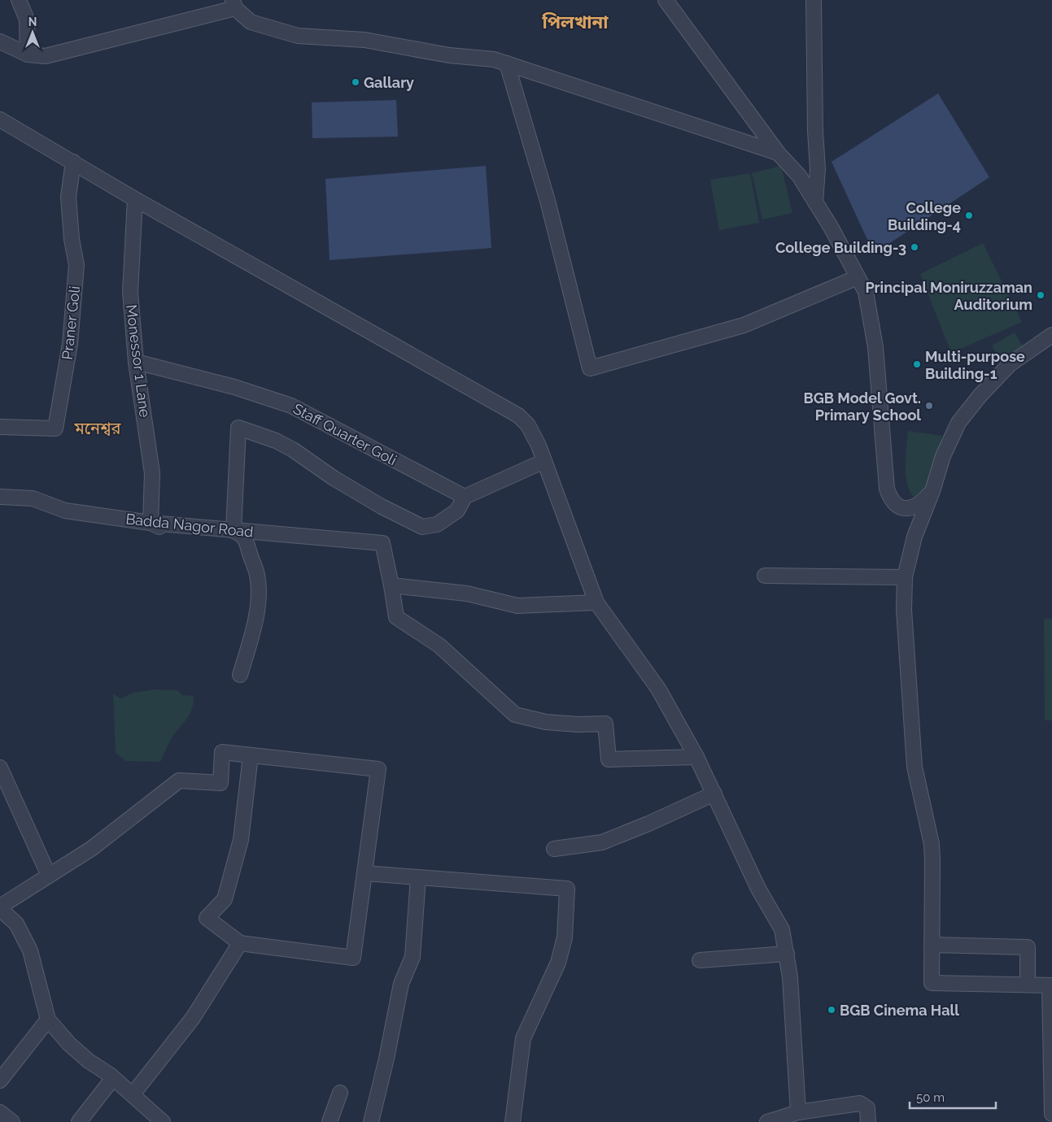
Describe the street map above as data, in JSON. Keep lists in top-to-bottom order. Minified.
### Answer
{"streets":{"street":["Praner Goli","Monessor 1 Lane","Staff Quarter Goli","Badda Nagor Road"]},"crossings":[["Monessor 1 Lane","Staff Quarter Goli"],["Monessor 1 Lane","Badda Nagor Road"]],"districts":["পিলখানা","মনেশ্বর"],"places":["Gallary","College Building-4","College Building-3","Principal Moniruzzaman Auditorium","Multi-purpose Building-1","BGB Model Govt. Primary School","BGB Cinema Hall"],"scale_bar":"50 m","north":"top"}
